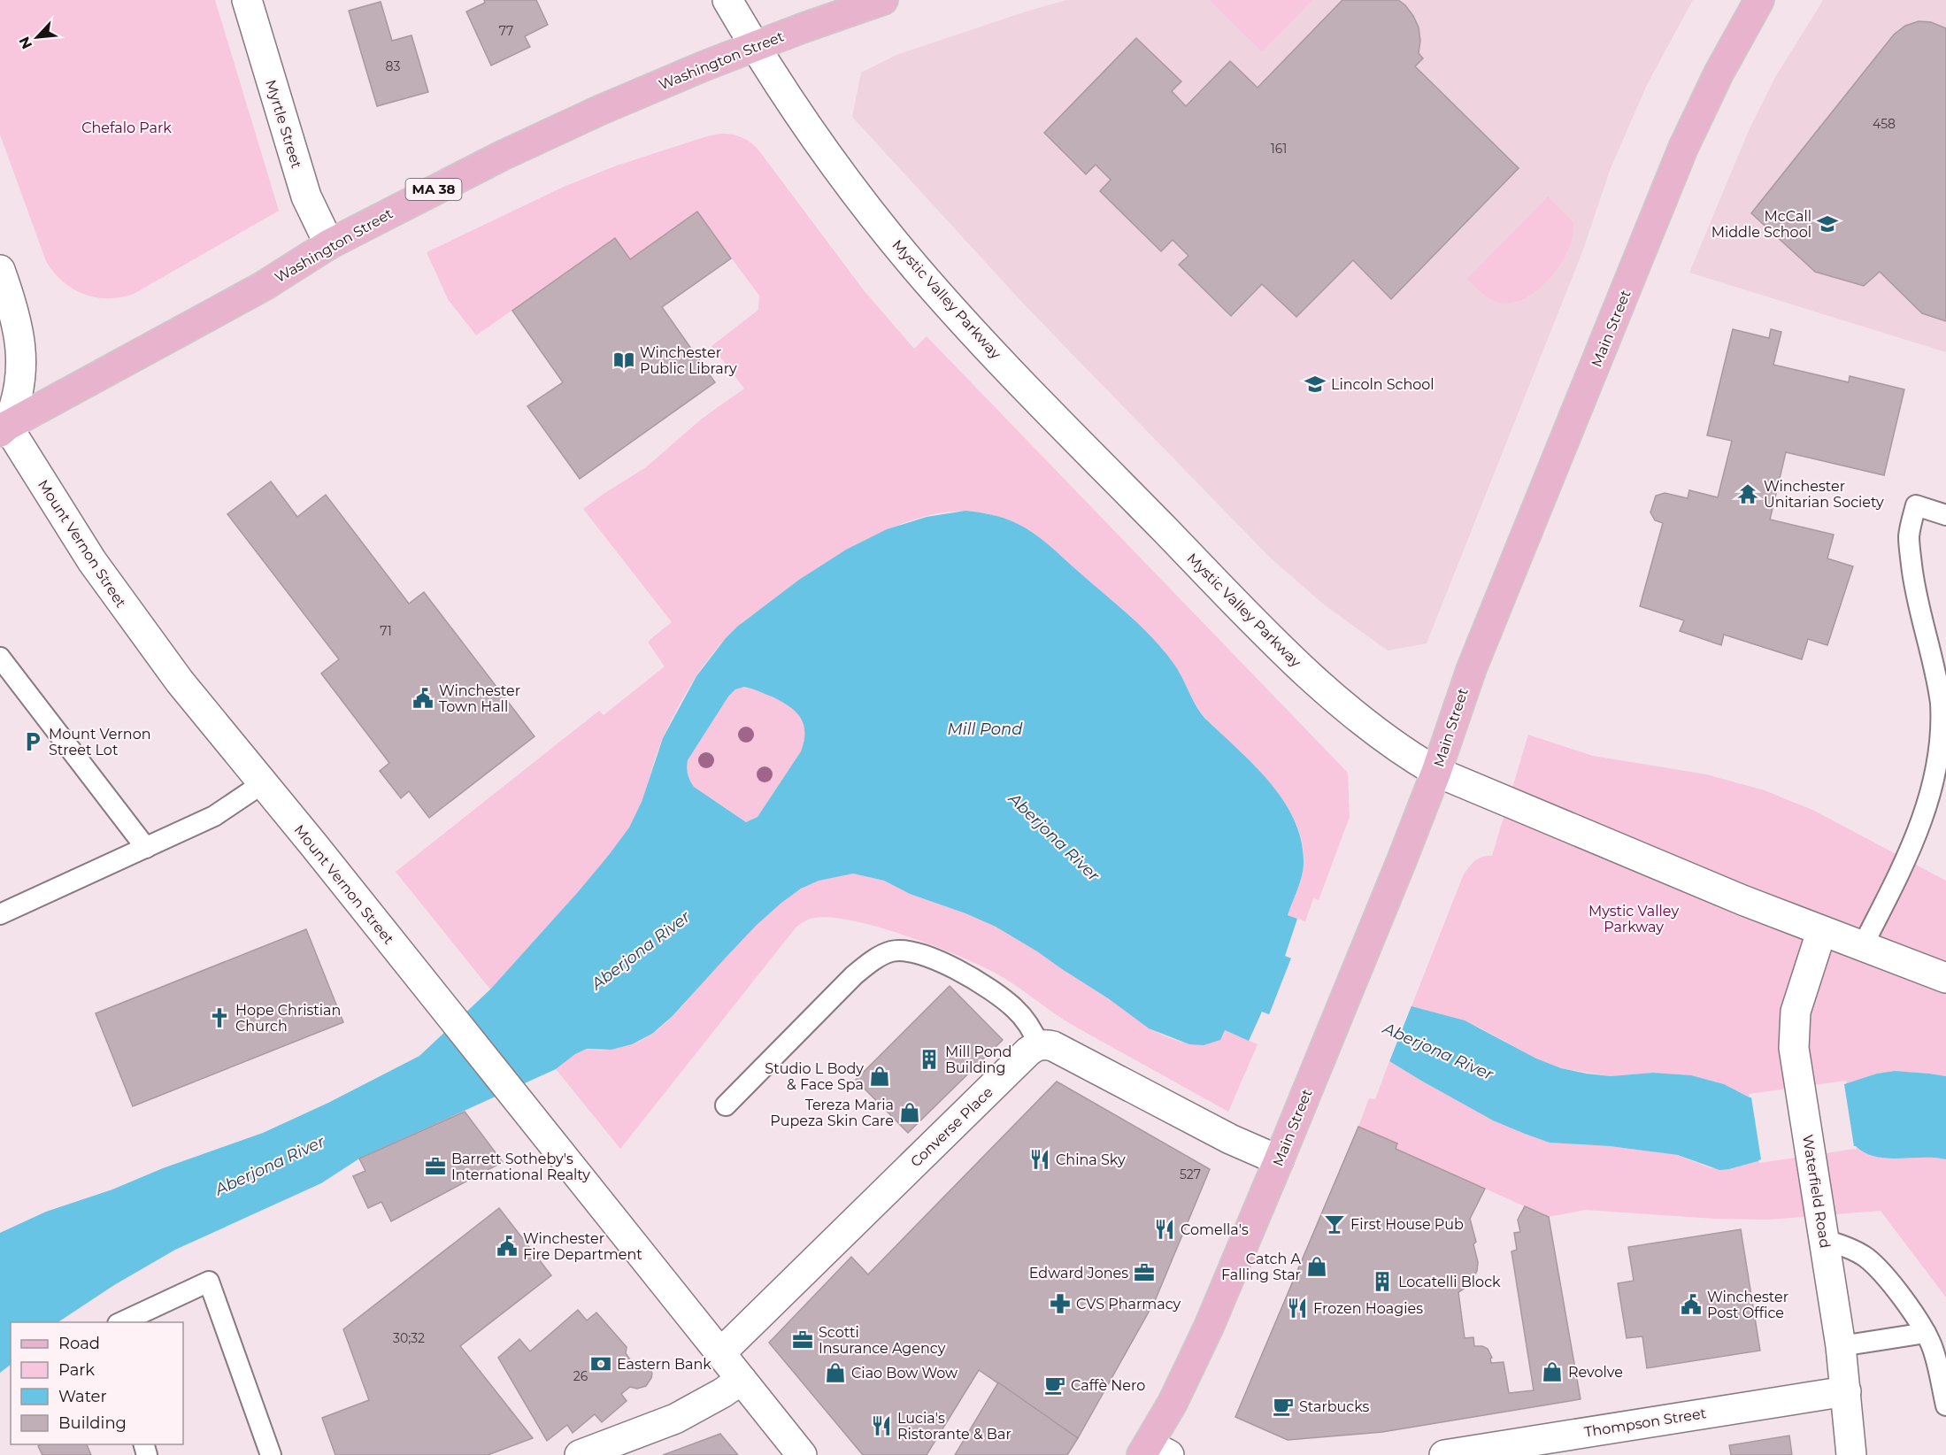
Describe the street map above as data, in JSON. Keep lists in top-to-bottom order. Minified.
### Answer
{"streets":{"main road":["Washington Street","Myrtle Street","MA 38","Mystic Valley Parkway","Main Street","Mount Vernon Street","Converse Place","Waterfield Road","Thompson Street"]},"crossings":[["Washington Street","Myrtle Street"],["Washington Street","Mystic Valley Parkway"],["Washington Street","Mount Vernon Street"],["Mystic Valley Parkway","Main Street"],["Mystic Valley Parkway","Waterfield Road"],["Mount Vernon Street","Converse Place"],["Waterfield Road","Thompson Street"]],"water":["Mill Pond","Aberjona River"],"parks":["Chefalo Park","Mystic Valley Parkway"],"places":{"school or university":["McCall Middle School","Lincoln School"],"library":["Winchester Public Library"],"temple":["Winchester Unitarian Society"],"public building":["Winchester Town Hall","Winchester Fire Department","Winchester Post Office"],"parking":["Mount Vernon Street Lot"],"church":["Hope Christian Church"],"building":["Mill Pond Building","Locatelli Block"],"shop":["Studio L Body & Face Spa","Tereza Maria Pupeza Skin Care","Catch A Falling Star","Revolve","Ciao Bow Wow"],"restaurant":["China Sky","Comella's","Frozen Hoagies","Lucia's Ristorante & Bar"],"office":["Barrett Sotheby's International Realty","Edward Jones","Scotti Insurance Agency"],"bar":["First House Pub"],"pharmacy":["CVS Pharmacy"],"bank":["Eastern Bank"],"cafe":["Caffè Nero","Starbucks"]},"house_numbers":["77","83","458","161","71","527","30;32","26"],"legend":["Road","Park","Water","Building"],"north":"bottom left"}
